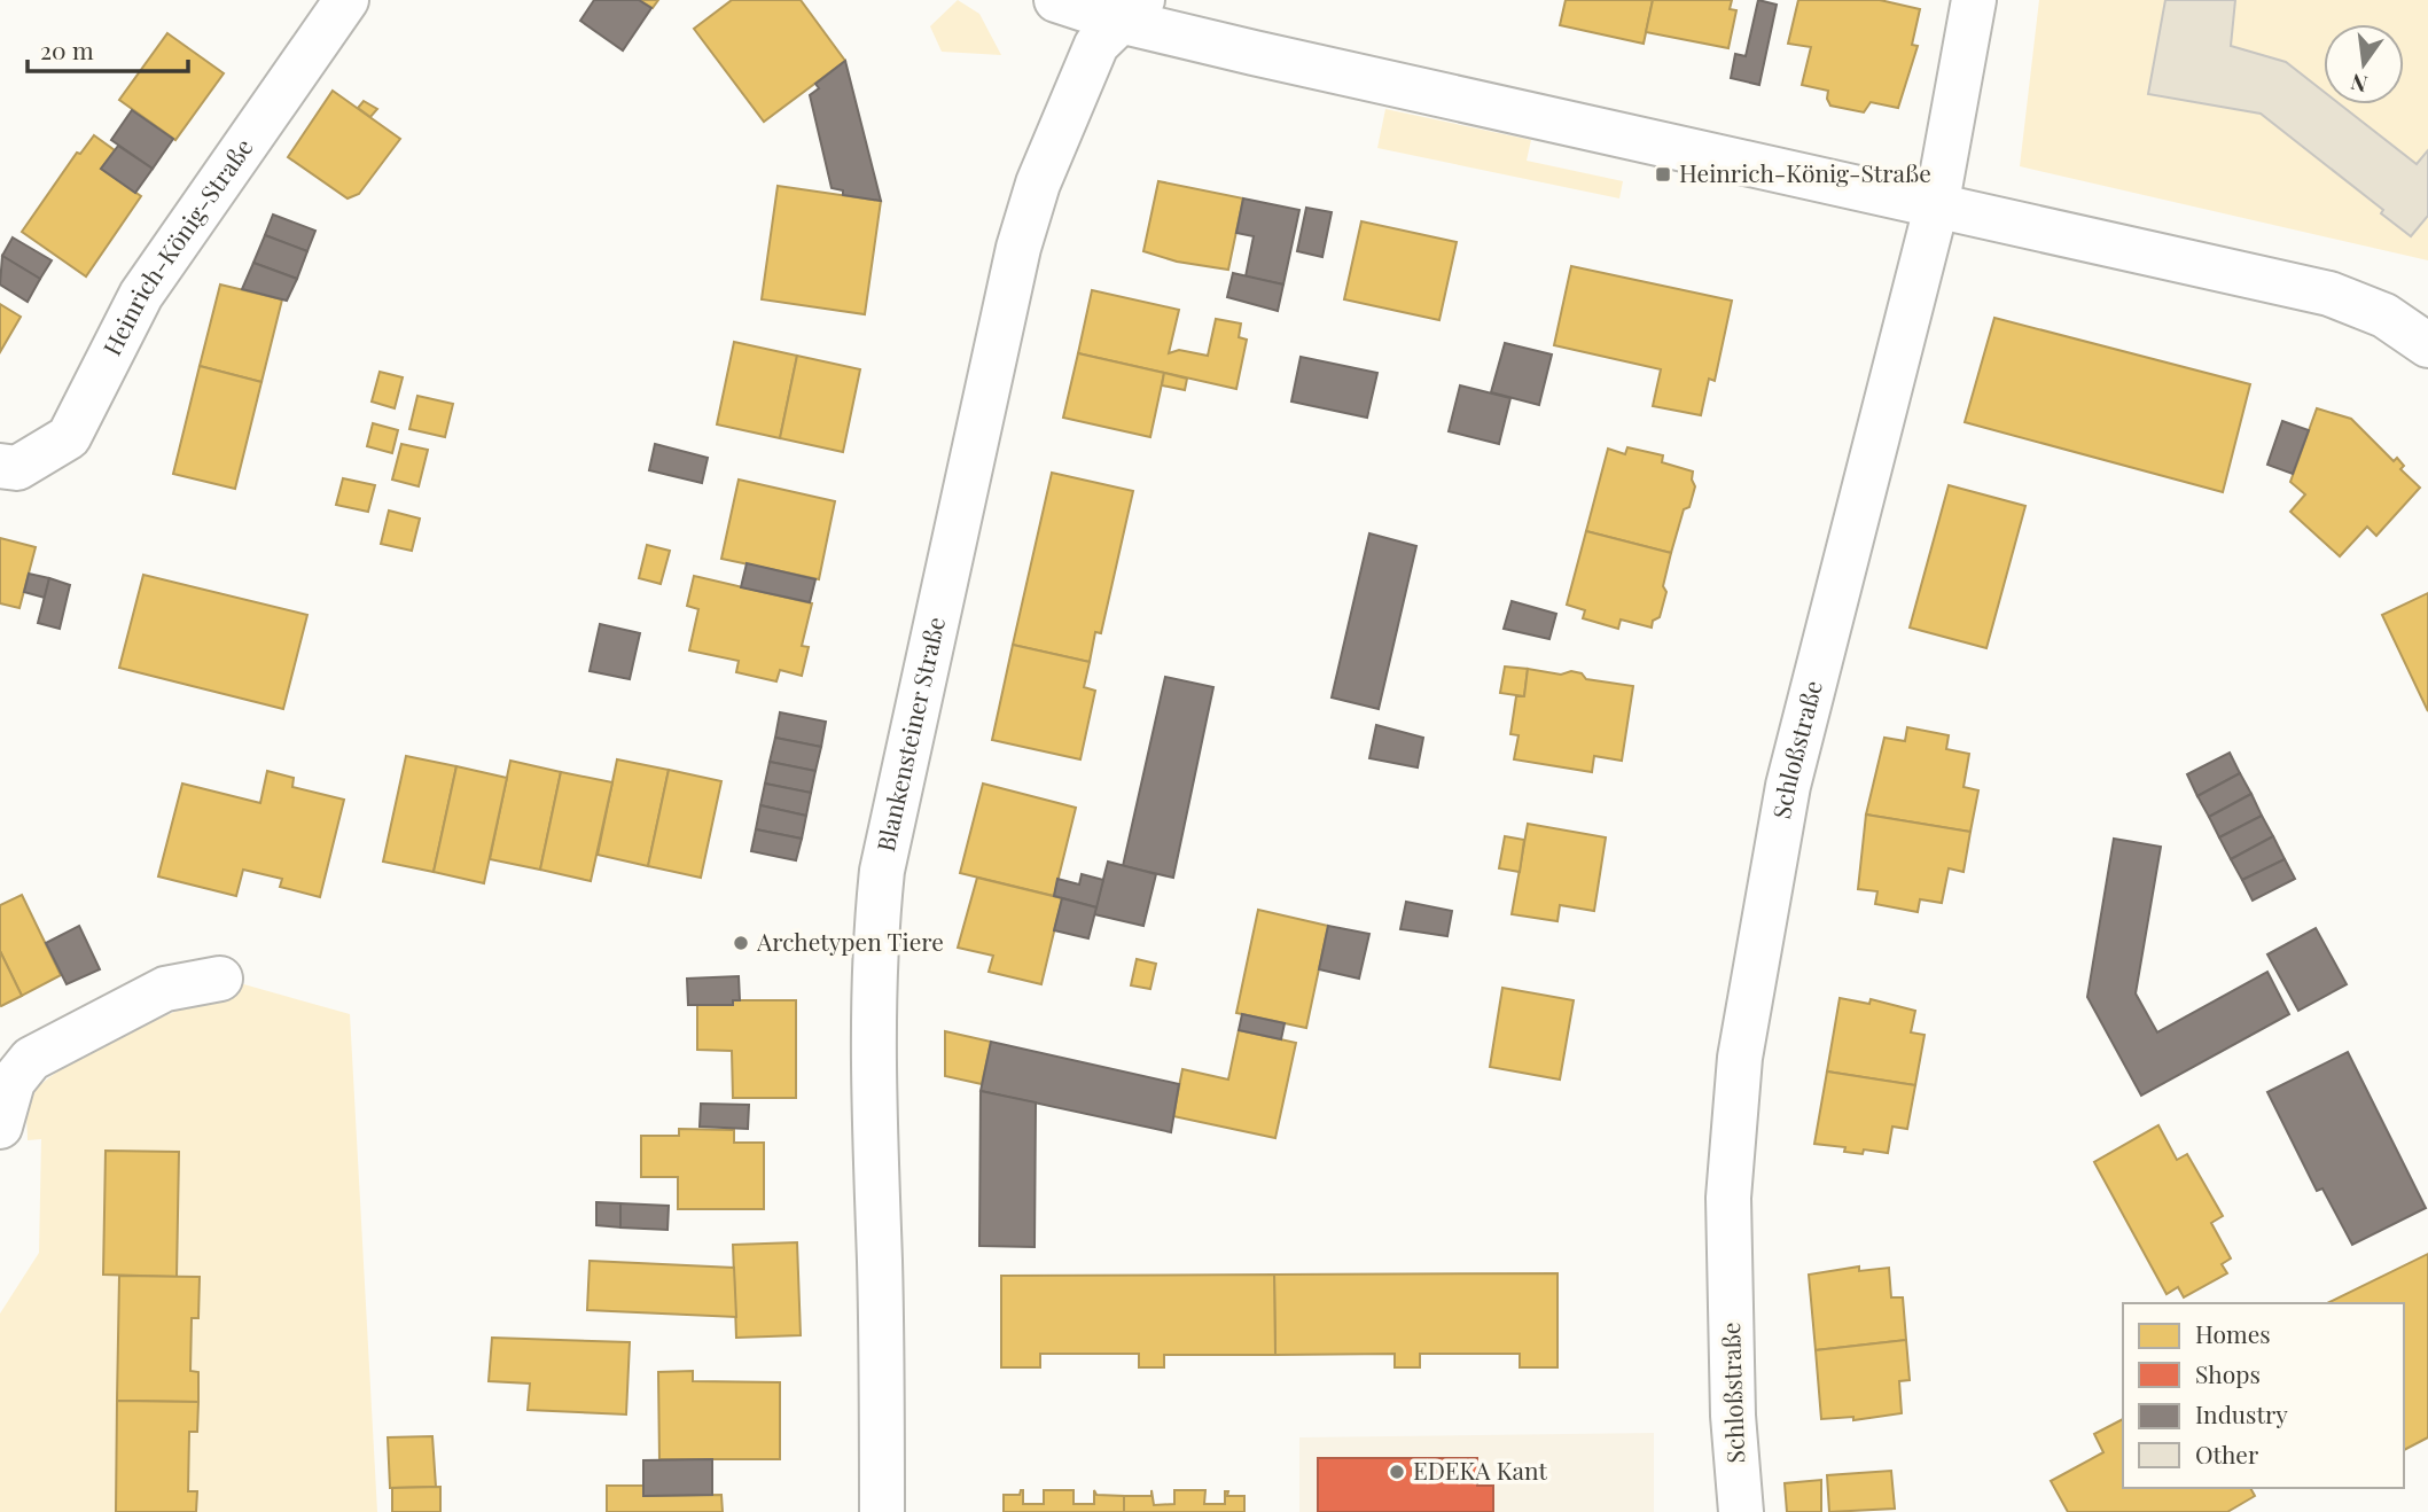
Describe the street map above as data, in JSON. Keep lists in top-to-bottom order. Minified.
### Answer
{"streets":{"main road":["Heinrich-König-Straße","Blankensteiner Straße","Schloßstraße"]},"places":{"transit":["Heinrich-König-Straße"],"other":["Archetypen Tiere","EDEKA Kant"]},"legend":["Homes","Shops","Industry","Other"],"scale_bar":"20 m","north":"bottom"}
